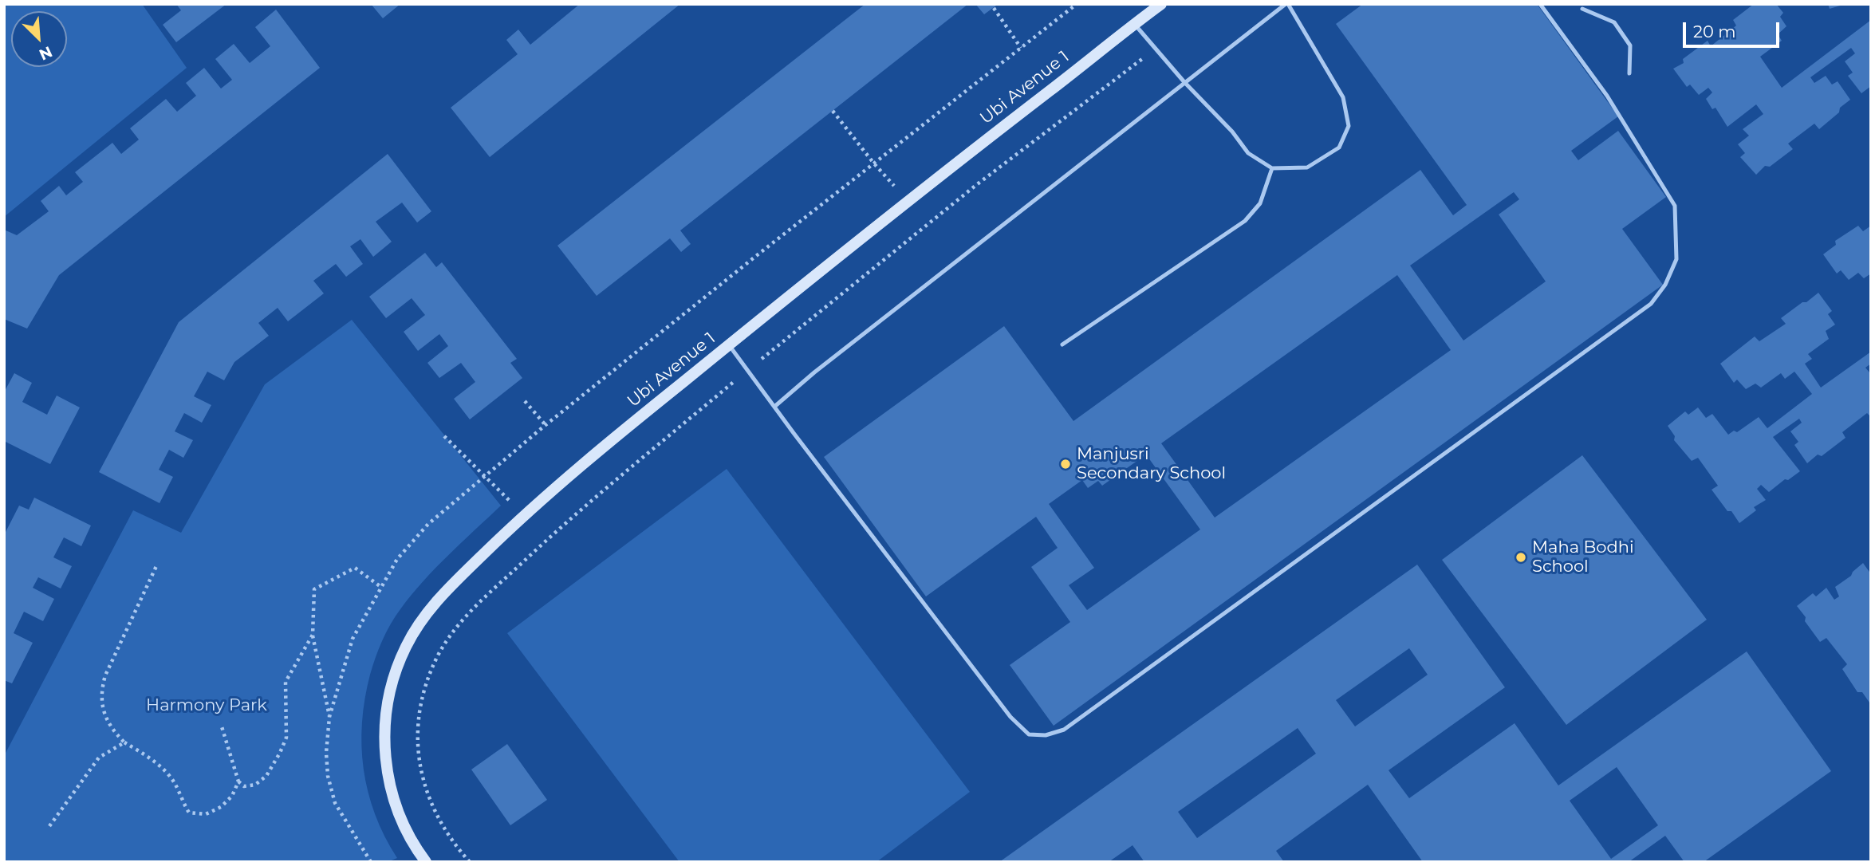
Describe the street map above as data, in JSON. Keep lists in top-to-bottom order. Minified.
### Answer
{"streets":{"street":["Ubi Avenue 1"]},"parks":["Harmony Park"],"places":["Manjusri Secondary School","Maha Bodhi School"],"scale_bar":"20 m","north":"bottom right"}
